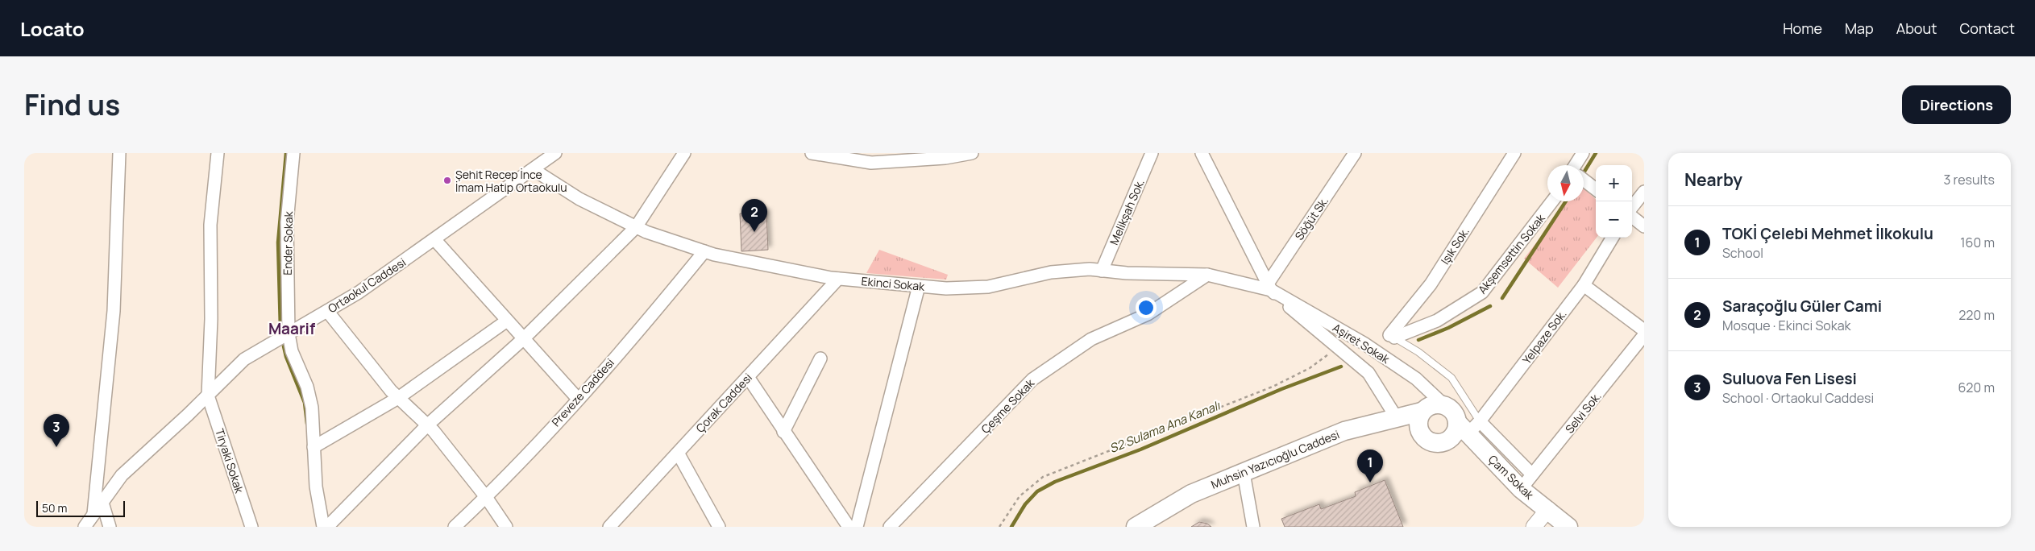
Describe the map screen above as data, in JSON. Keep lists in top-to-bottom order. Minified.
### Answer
{"streets":{"main road":["Muhsin Yazıcıoğlu Caddesi","Çam Sokak"],"street":["Melikşah Sok.","Söğüt Sk.","Ender Sokak","Işık Sok.","Akşemsettin Sokak","Ekinci Sokak","Ortaokul Caddesi","Yelpaze Sok.","Aşiret Sokak","Preveze Caddesi","Çorak Caddesi","Çeşme Sokak","Selvi Sok.","Tiryaki Sokak"]},"crossings":[["Melikşah Sok.","Ekinci Sokak"],["Söğüt Sk.","Ekinci Sokak"],["Söğüt Sk.","Aşiret Sokak"],["Ender Sokak","Ortaokul Caddesi"],["Işık Sok.","Akşemsettin Sokak"],["Ekinci Sokak","Ortaokul Caddesi"],["Ekinci Sokak","Aşiret Sokak"],["Ekinci Sokak","Preveze Caddesi"],["Ekinci Sokak","Çorak Caddesi"],["Ekinci Sokak","Çeşme Sokak"],["Ortaokul Caddesi","Tiryaki Sokak"],["Yelpaze Sok.","Aşiret Sokak"],["Yelpaze Sok.","Muhsin Yazıcıoğlu Caddesi"],["Yelpaze Sok.","Çam Sokak"],["Aşiret Sokak","Muhsin Yazıcıoğlu Caddesi"],["Aşiret Sokak","Çam Sokak"],["Selvi Sok.","Çam Sokak"],["Muhsin Yazıcıoğlu Caddesi","Çam Sokak"]],"districts":["Maarif"],"water":["S2 Sulama Ana Kanalı"],"places":["Şehit Recep İnce İmam Hatip Ortaokulu"],"scale_bar":"50 m","north":"bottom","page":{"header":"Locato","nav":["Home","Map","About","Contact"],"title":"Find us","buttons":"Directions","heading":["Nearby","3 results"],"map_buttons":["+","−"],"pins":["2","3","1"],"list":[{"mark":"1","name":"TOKİ Çelebi Mehmet İlkokulu","note":"School","value":"160 m"},{"mark":"2","name":"Saraçoğlu Güler Cami","note":"Mosque · Ekinci Sokak","value":"220 m"},{"mark":"3","name":"Suluova Fen Lisesi","note":"School · Ortaokul Caddesi","value":"620 m"}],"scale":"50 m"}}
